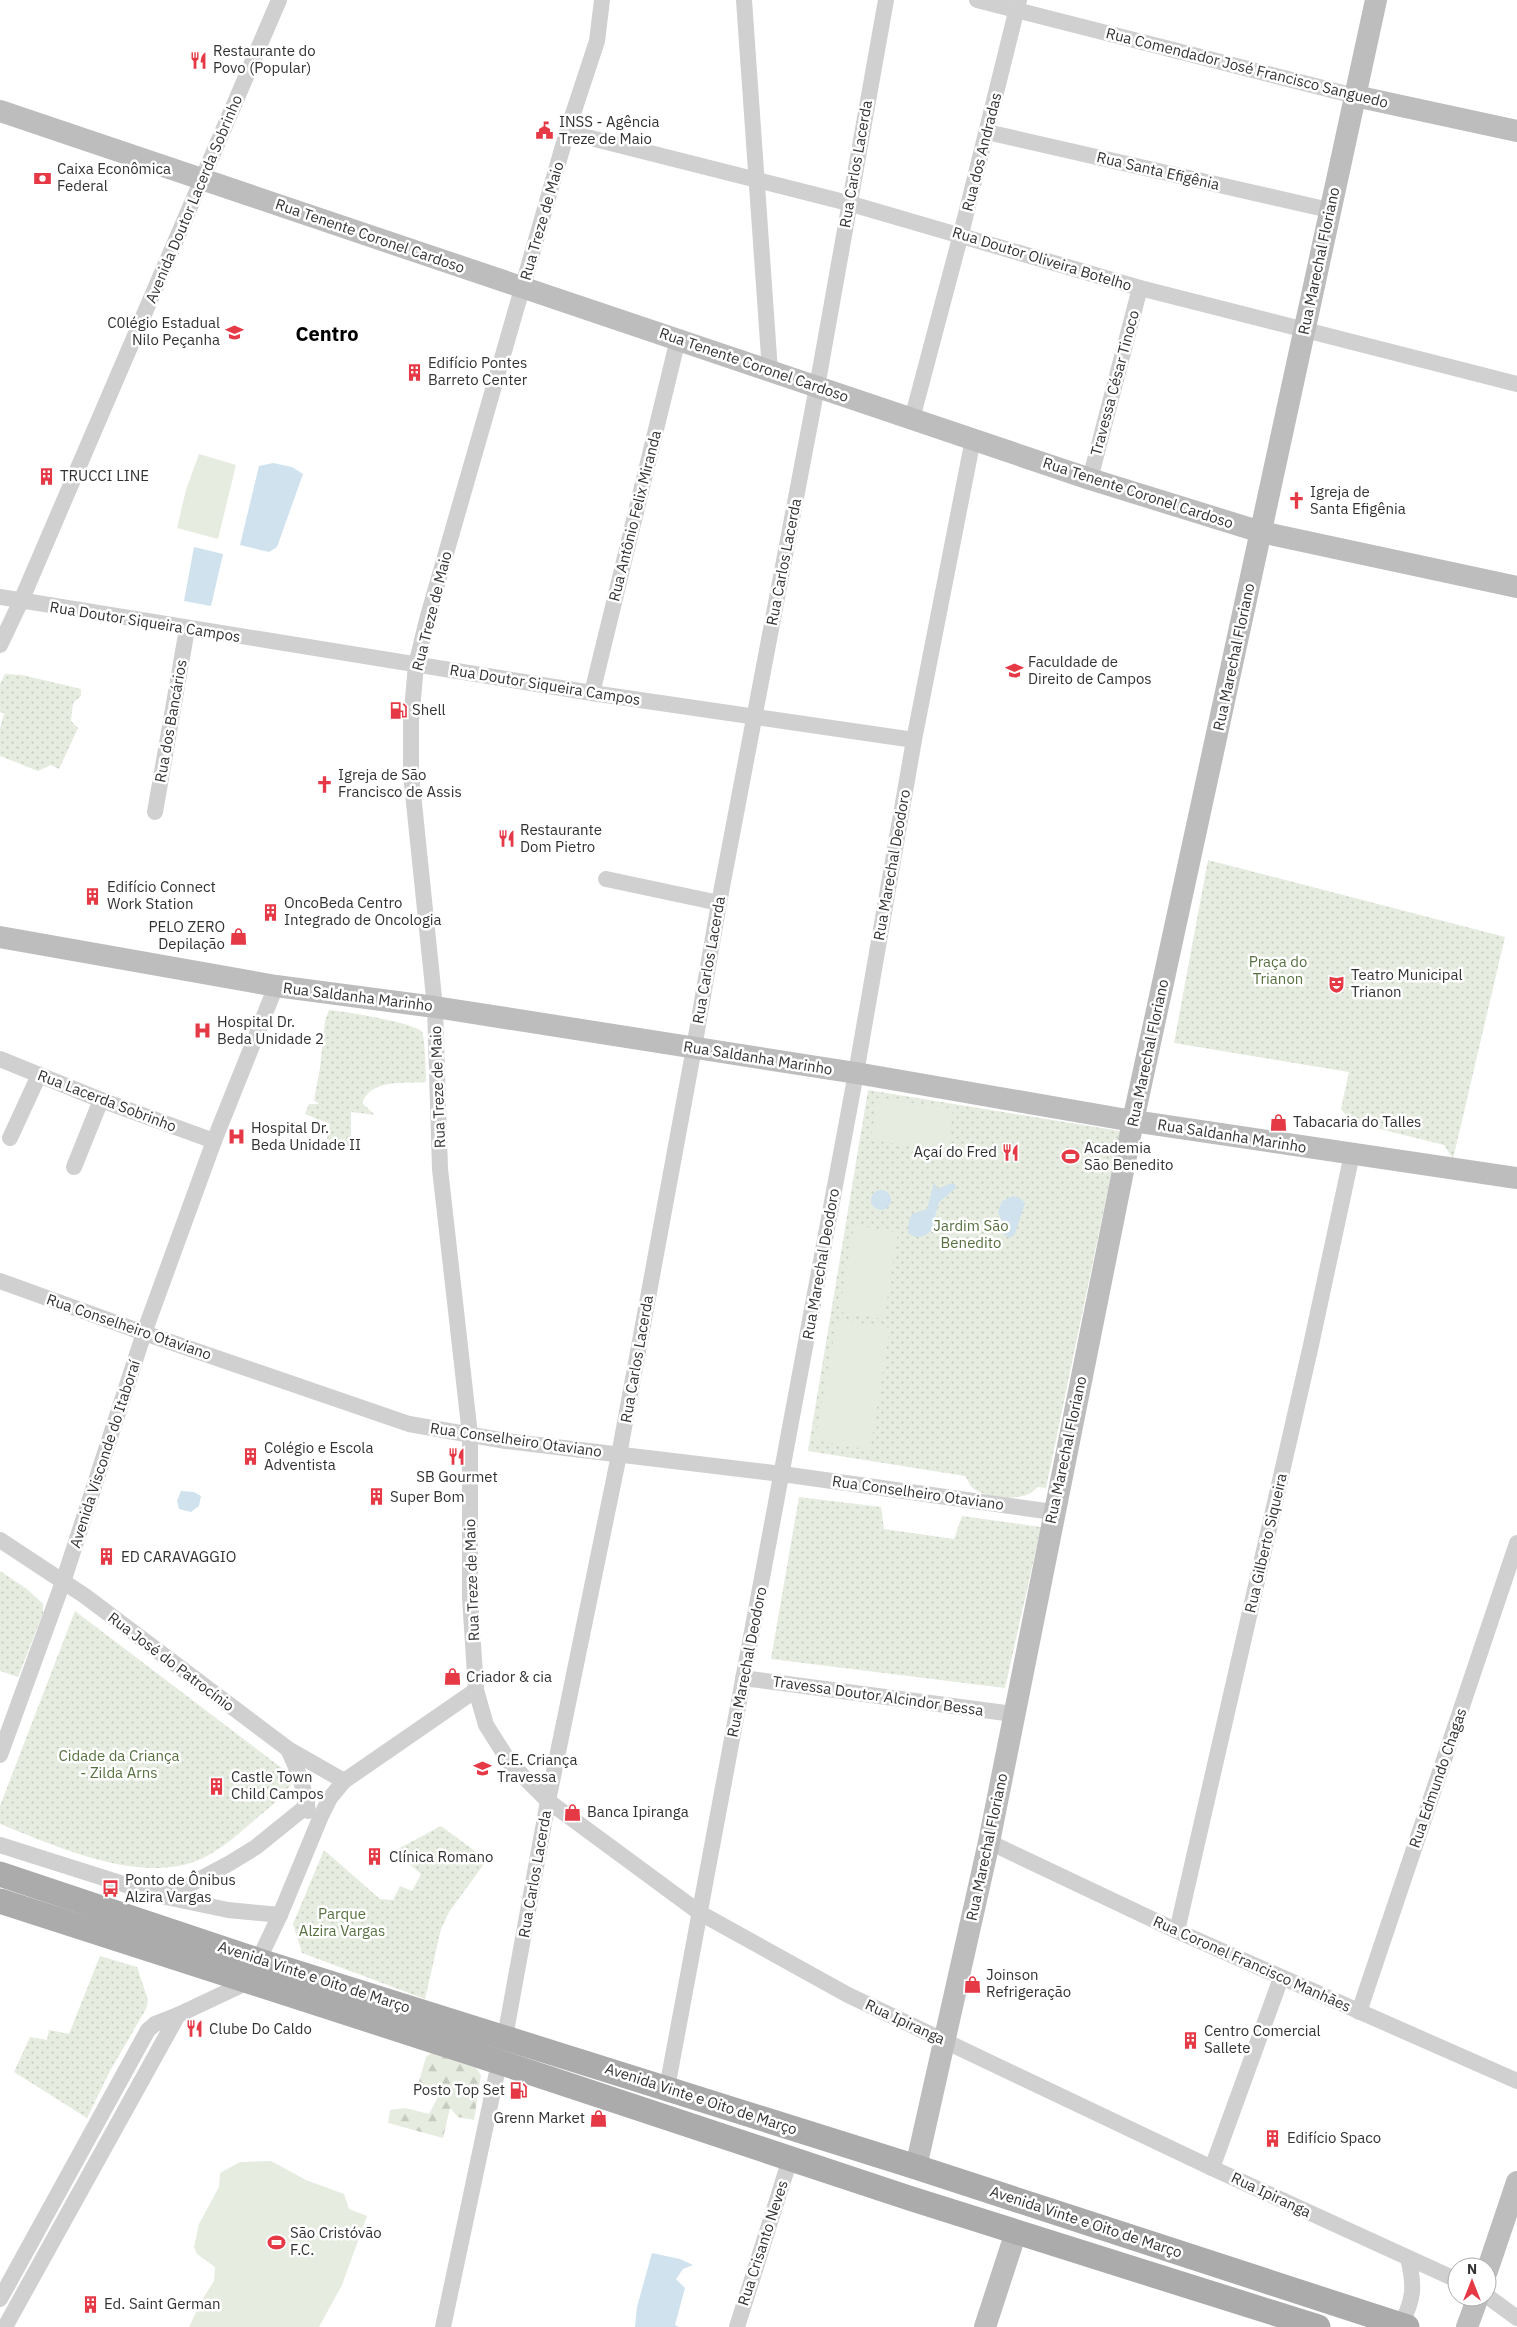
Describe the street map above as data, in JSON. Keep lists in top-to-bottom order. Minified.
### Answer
{"streets":{"main road":["Rua Comendador José Francisco Sanguedo","Rua Tenente Coronel Cardoso","Rua Marechal Floriano","Rua Saldanha Marinho","Avenida Vinte e Oito de Março"],"street":["Rua dos Andradas","Rua Carlos Lacerda","Rua Santa Efigênia","Avenida Doutor Lacerda Sobrinho","Rua Treze de Maio","Rua Doutor Oliveira Botelho","Travessa César Tinoco","Rua Antônio Felix Miranda","Rua Doutor Siqueira Campos","Rua dos Bancários","Rua Marechal Deodoro","Rua Lacerda Sobrinho","Rua Conselheiro Otaviano","Avenida Visconde do Itaboraí","Rua Gilberto Siqueira","Rua José do Patrocínio","Travessa Doutor Alcindor Bessa","Rua Edmundo Chagas","Rua Coronel Francisco Manhães","Rua Ipiranga","Rua Crisanto Neves"]},"crossings":[["Rua Comendador José Francisco Sanguedo","Rua dos Andradas"],["Rua Comendador José Francisco Sanguedo","Rua Marechal Floriano"],["Rua dos Andradas","Rua Santa Efigênia"],["Rua dos Andradas","Rua Tenente Coronel Cardoso"],["Rua dos Andradas","Rua Doutor Oliveira Botelho"],["Rua Carlos Lacerda","Rua Tenente Coronel Cardoso"],["Rua Carlos Lacerda","Rua Doutor Oliveira Botelho"],["Rua Carlos Lacerda","Rua Doutor Siqueira Campos"],["Rua Carlos Lacerda","Rua Saldanha Marinho"],["Rua Carlos Lacerda","Rua Conselheiro Otaviano"],["Rua Carlos Lacerda","Avenida Vinte e Oito de Março"],["Rua Carlos Lacerda","Rua Ipiranga"],["Rua Santa Efigênia","Rua Marechal Floriano"],["Avenida Doutor Lacerda Sobrinho","Rua Tenente Coronel Cardoso"],["Avenida Doutor Lacerda Sobrinho","Rua Doutor Siqueira Campos"],["Rua Treze de Maio","Rua Tenente Coronel Cardoso"],["Rua Treze de Maio","Rua Doutor Oliveira Botelho"],["Rua Treze de Maio","Rua Doutor Siqueira Campos"],["Rua Treze de Maio","Rua Saldanha Marinho"],["Rua Treze de Maio","Rua Conselheiro Otaviano"],["Rua Treze de Maio","Rua Ipiranga"],["Rua Tenente Coronel Cardoso","Rua Marechal Floriano"],["Rua Tenente Coronel Cardoso","Travessa César Tinoco"],["Rua Tenente Coronel Cardoso","Rua Antônio Felix Miranda"],["Rua Tenente Coronel Cardoso","Rua Marechal Deodoro"],["Rua Doutor Oliveira Botelho","Rua Marechal Floriano"],["Rua Doutor Oliveira Botelho","Travessa César Tinoco"],["Rua Marechal Floriano","Rua Saldanha Marinho"],["Rua Marechal Floriano","Rua Conselheiro Otaviano"],["Rua Marechal Floriano","Travessa Doutor Alcindor Bessa"],["Rua Marechal Floriano","Rua Coronel Francisco Manhães"],["Rua Marechal Floriano","Avenida Vinte e Oito de Março"],["Rua Marechal Floriano","Rua Ipiranga"],["Rua Antônio Felix Miranda","Rua Doutor Siqueira Campos"],["Rua Doutor Siqueira Campos","Rua dos Bancários"],["Rua Doutor Siqueira Campos","Rua Marechal Deodoro"],["Rua Marechal Deodoro","Rua Saldanha Marinho"],["Rua Marechal Deodoro","Rua Conselheiro Otaviano"],["Rua Marechal Deodoro","Travessa Doutor Alcindor Bessa"],["Rua Marechal Deodoro","Avenida Vinte e Oito de Março"],["Rua Marechal Deodoro","Rua Ipiranga"],["Rua Saldanha Marinho","Avenida Visconde do Itaboraí"],["Rua Saldanha Marinho","Rua Gilberto Siqueira"],["Rua Lacerda Sobrinho","Avenida Visconde do Itaboraí"],["Rua Conselheiro Otaviano","Avenida Visconde do Itaboraí"],["Avenida Visconde do Itaboraí","Rua José do Patrocínio"],["Rua Gilberto Siqueira","Rua Coronel Francisco Manhães"],["Rua Edmundo Chagas","Rua Coronel Francisco Manhães"],["Avenida Vinte e Oito de Março","Rua Crisanto Neves"]],"districts":["Centro"],"parks":["Praça do Trianon","Jardim São Benedito","Cidade da Criança - Zilda Arns","Parque Alzira Vargas"],"places":{"restaurant":["Restaurante do Povo (Popular)","Restaurante Dom Pietro","Açaí do Fred","SB Gourmet","Clube Do Caldo"],"public building":["INSS - Agência Treze de Maio"],"bank":["Caixa Econômica Federal"],"school or university":["C0légio Estadual Nilo Peçanha","Faculdade de Direito de Campos","C.E. Criança Travessa"],"building":["Edifício Pontes Barreto Center","TRUCCI LINE","Edifício Connect Work Station","OncoBeda Centro Integrado de Oncologia","Colégio e Escola Adventista","Super Bom","ED CARAVAGGIO","Castle Town Child Campos","Clínica Romano","Centro Comercial Sallete","Edifício Spaco","Ed. Saint German"],"church":["Igreja de Santa Efigênia","Igreja de São Francisco de Assis"],"fuel station":["Shell","Posto Top Set"],"shop":["PELO ZERO Depilação","Tabacaria do Talles","Criador & cia","Banca Ipiranga","Joinson Refrigeração","Grenn Market"],"theatre":["Teatro Municipal Trianon"],"hospital":["Hospital Dr. Beda Unidade 2","Hospital Dr. Beda Unidade II"],"sports":["Academia São Benedito","São Cristóvão F.C."],"bus stop":["Ponto de Ônibus Alzira Vargas"]},"north":"top"}
